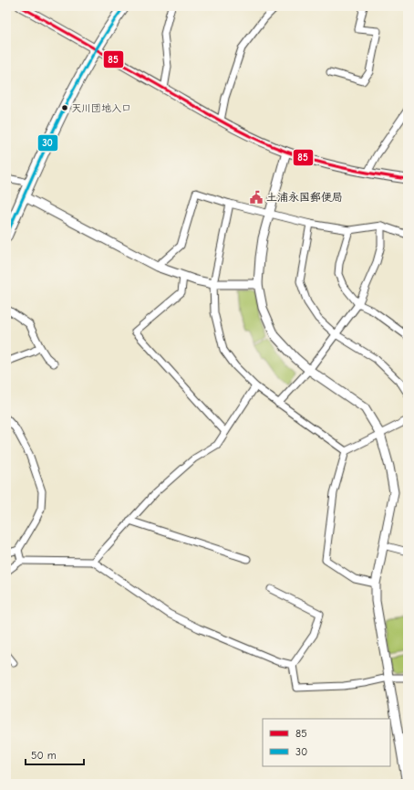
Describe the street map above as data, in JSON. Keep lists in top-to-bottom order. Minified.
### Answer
{"places":{"other":["天川団地入口"],"public building":["土浦永国郵便局"]},"lines":["transit line 85","transit line 30"],"legend":["85","30"],"scale_bar":"50 m"}
